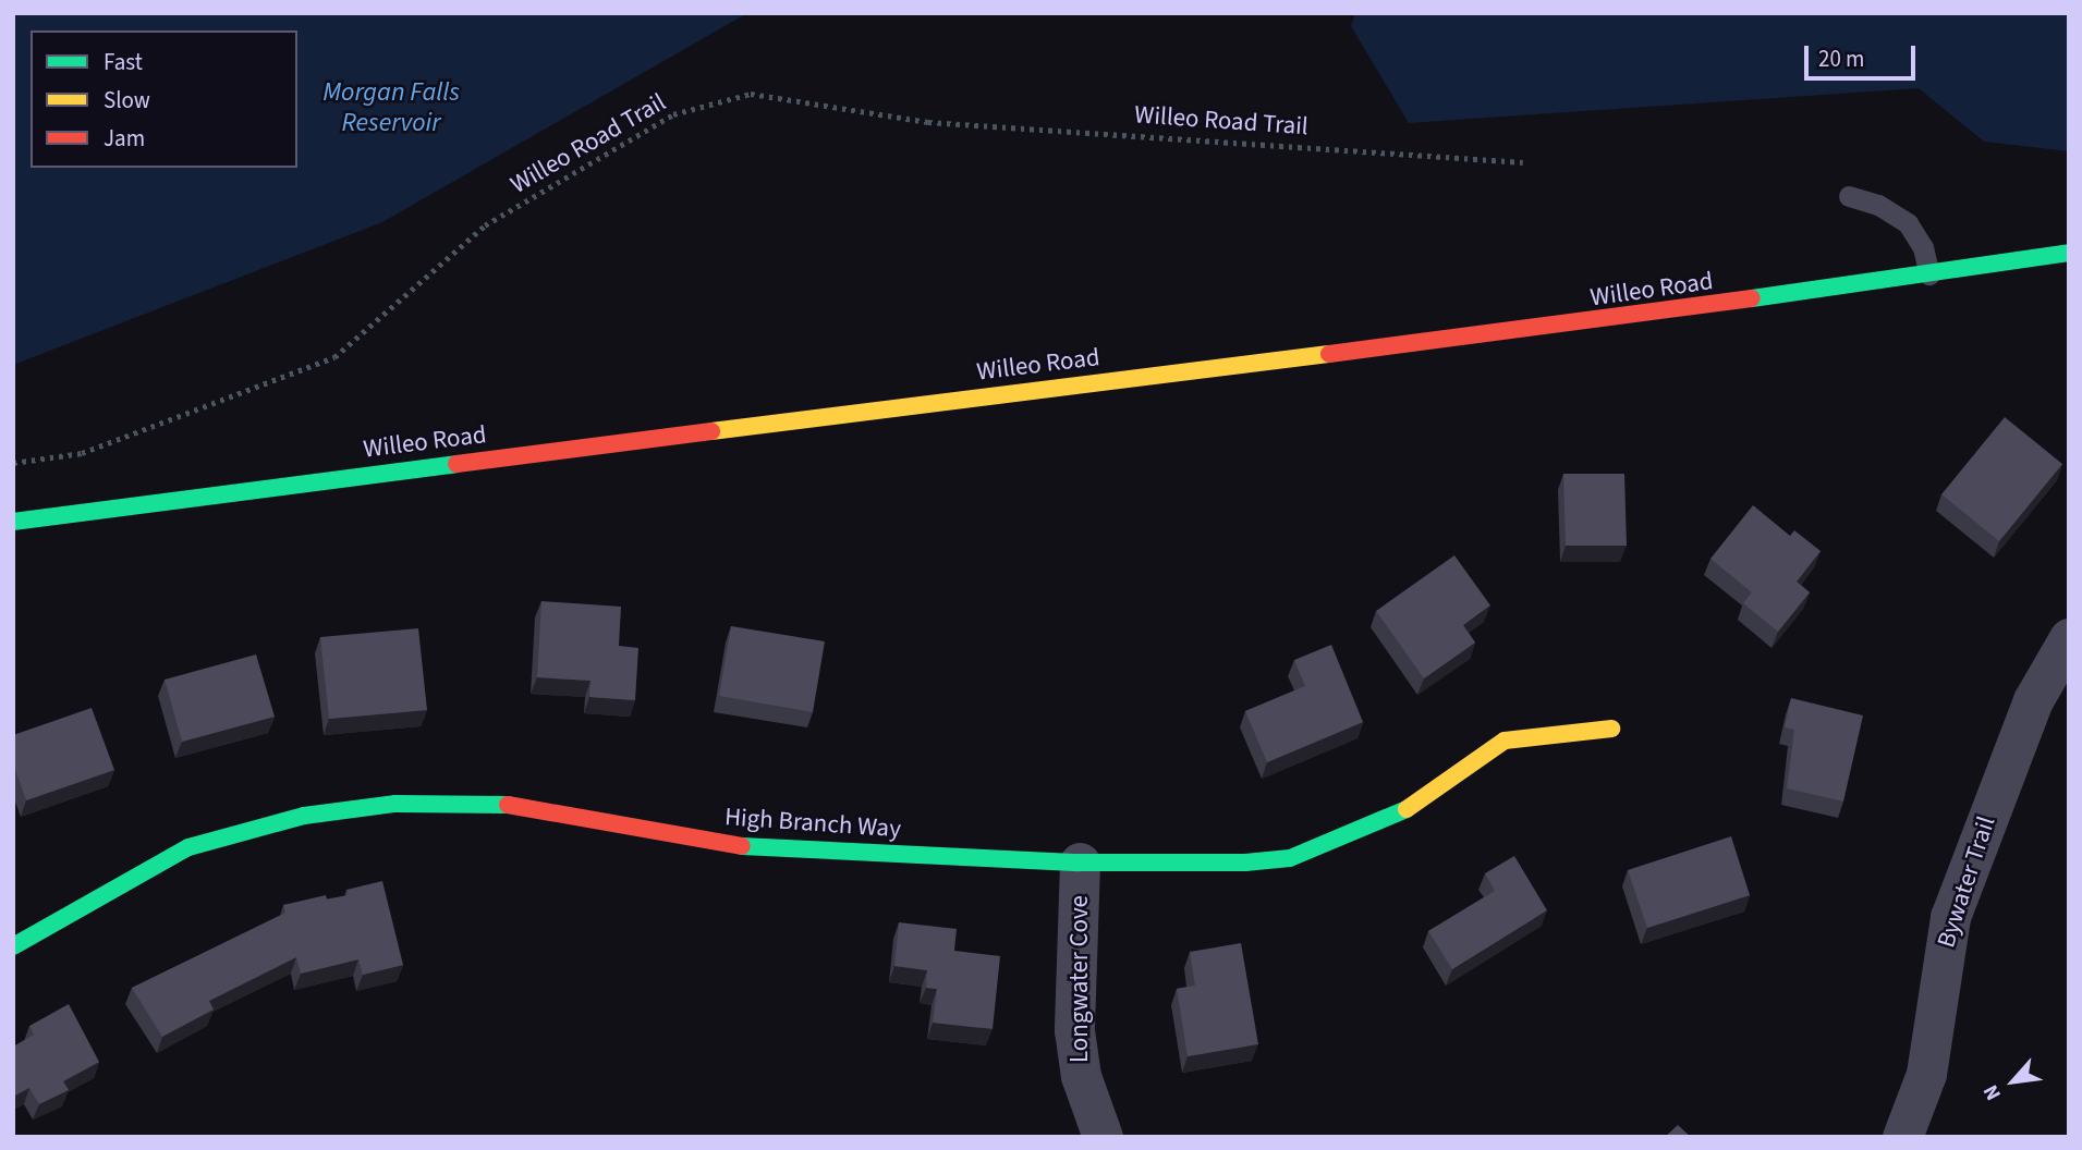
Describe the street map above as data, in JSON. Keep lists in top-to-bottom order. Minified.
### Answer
{"streets":{"street":["Willeo Road","High Branch Way","Bywater Trail","Longwater Cove"],"path":["Willeo Road Trail"]},"crossings":[["High Branch Way","Longwater Cove"]],"water":["Morgan Falls Reservoir"],"legend":["Fast","Slow","Jam"],"scale_bar":"20 m","north":"bottom left"}
